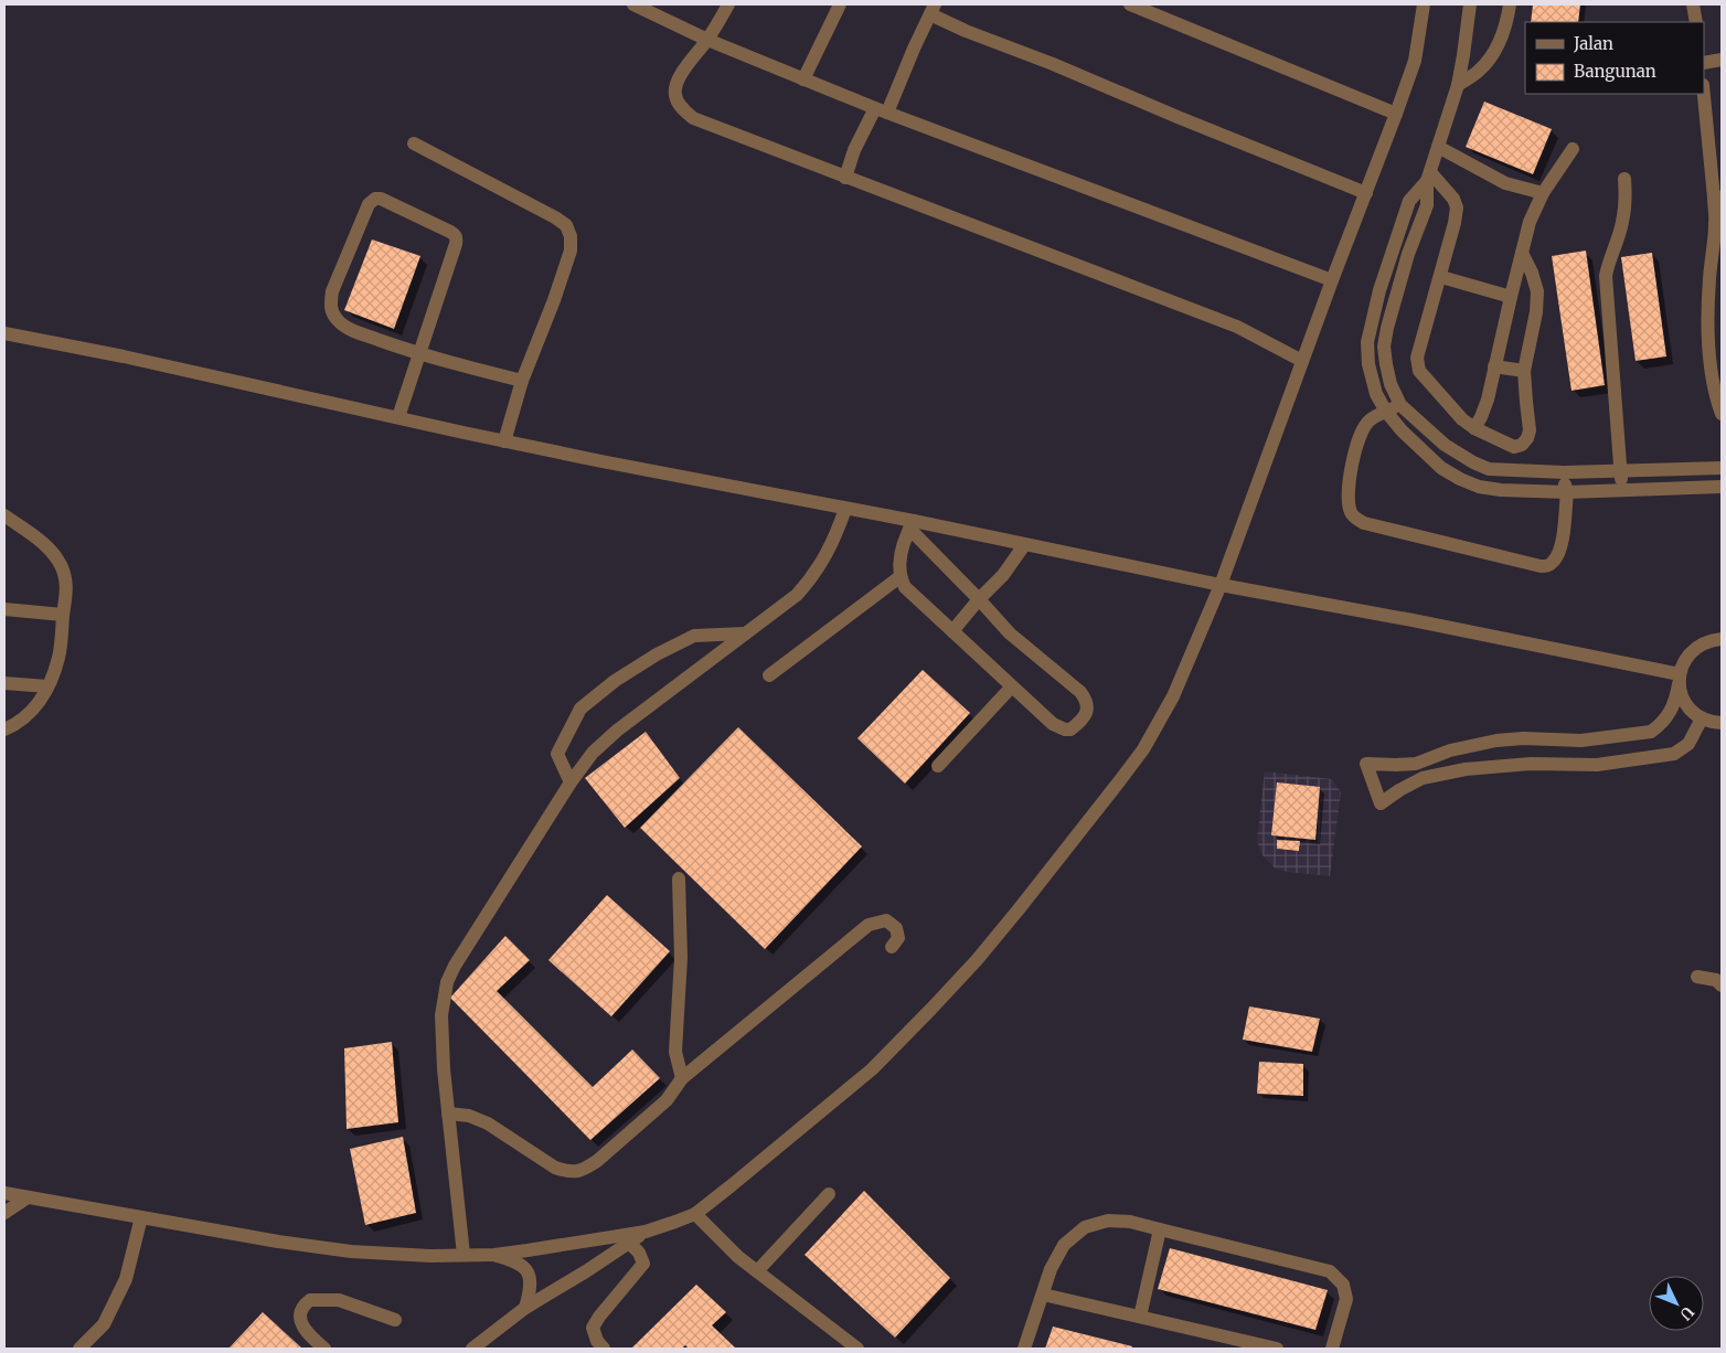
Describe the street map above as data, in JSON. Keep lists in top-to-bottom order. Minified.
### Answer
{"legend":["Jalan","Bangunan"],"north":"bottom right"}
